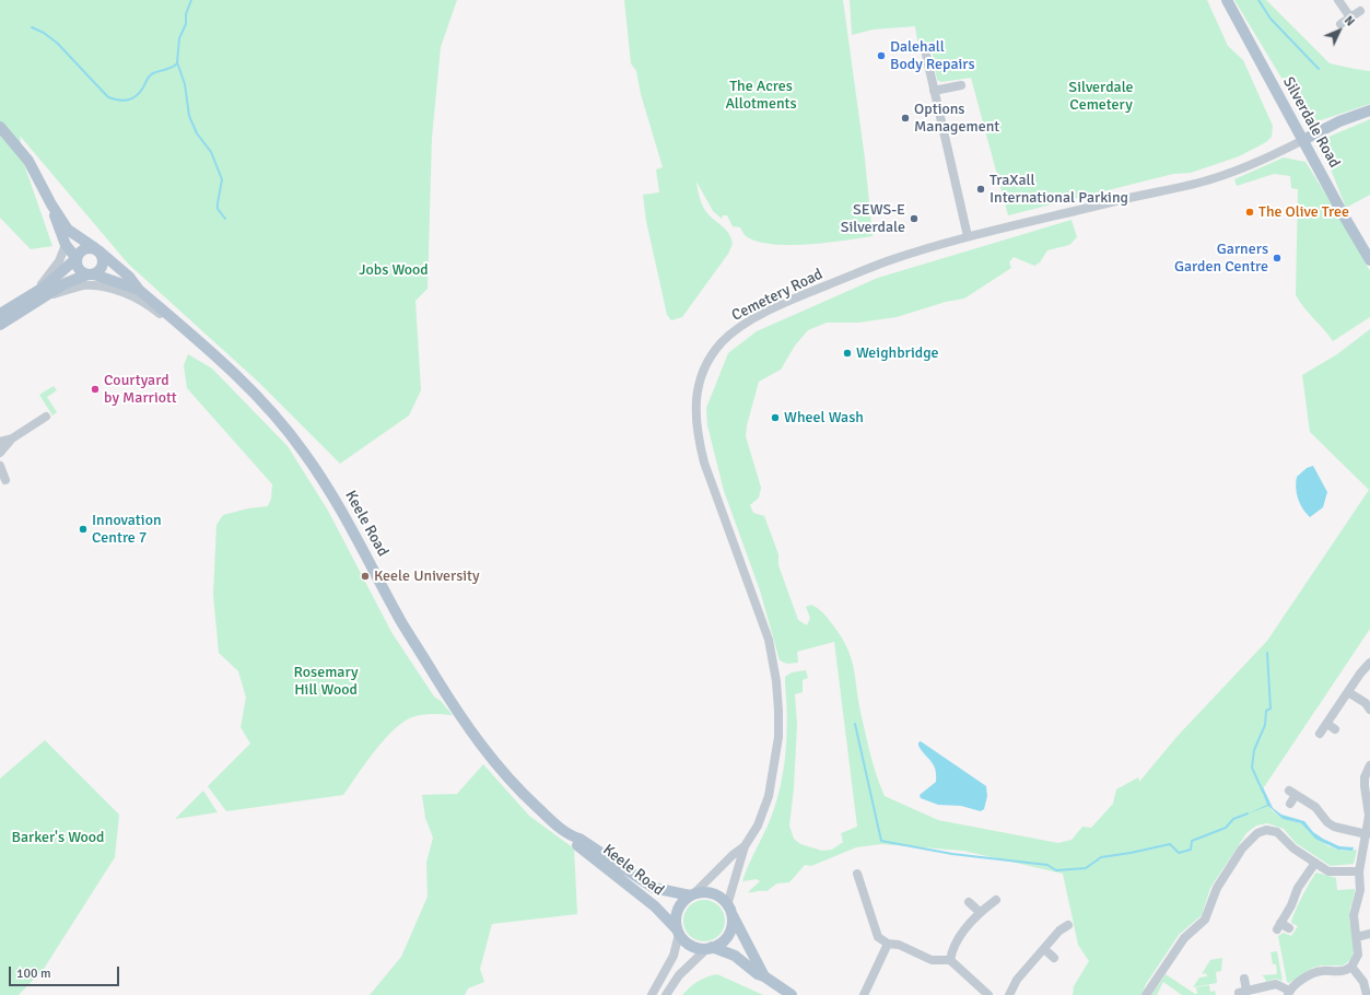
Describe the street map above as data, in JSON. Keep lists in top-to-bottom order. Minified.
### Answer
{"streets":{"main road":["Silverdale Road","Keele Road"],"street":["Cemetery Road"]},"crossings":[["Silverdale Road","Cemetery Road"],["Cemetery Road","Keele Road"]],"parks":["The Acres Allotments","Silverdale Cemetery","Jobs Wood","Rosemary Hill Wood","Barker's Wood"],"places":["Dalehall Body Repairs","Options Management","TraXall International Parking","The Olive Tree","SEWS-E Silverdale","Garners Garden Centre","Weighbridge","Courtyard by Marriott","Wheel Wash","Innovation Centre 7","Keele University"],"scale_bar":"100 m","north":"top right"}
